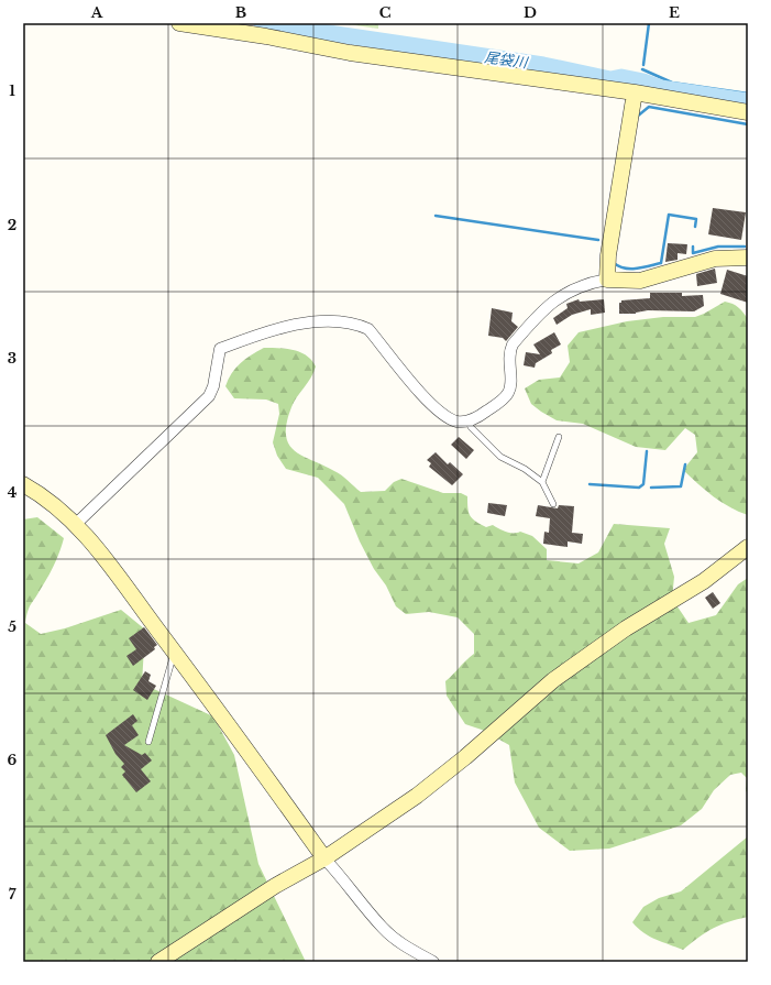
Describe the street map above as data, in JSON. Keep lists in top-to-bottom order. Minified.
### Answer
{"water":["尾袋川"],"grid":{"columns":["A","B","C","D","E"],"rows":["1","2","3","4","5","6","7"]}}
